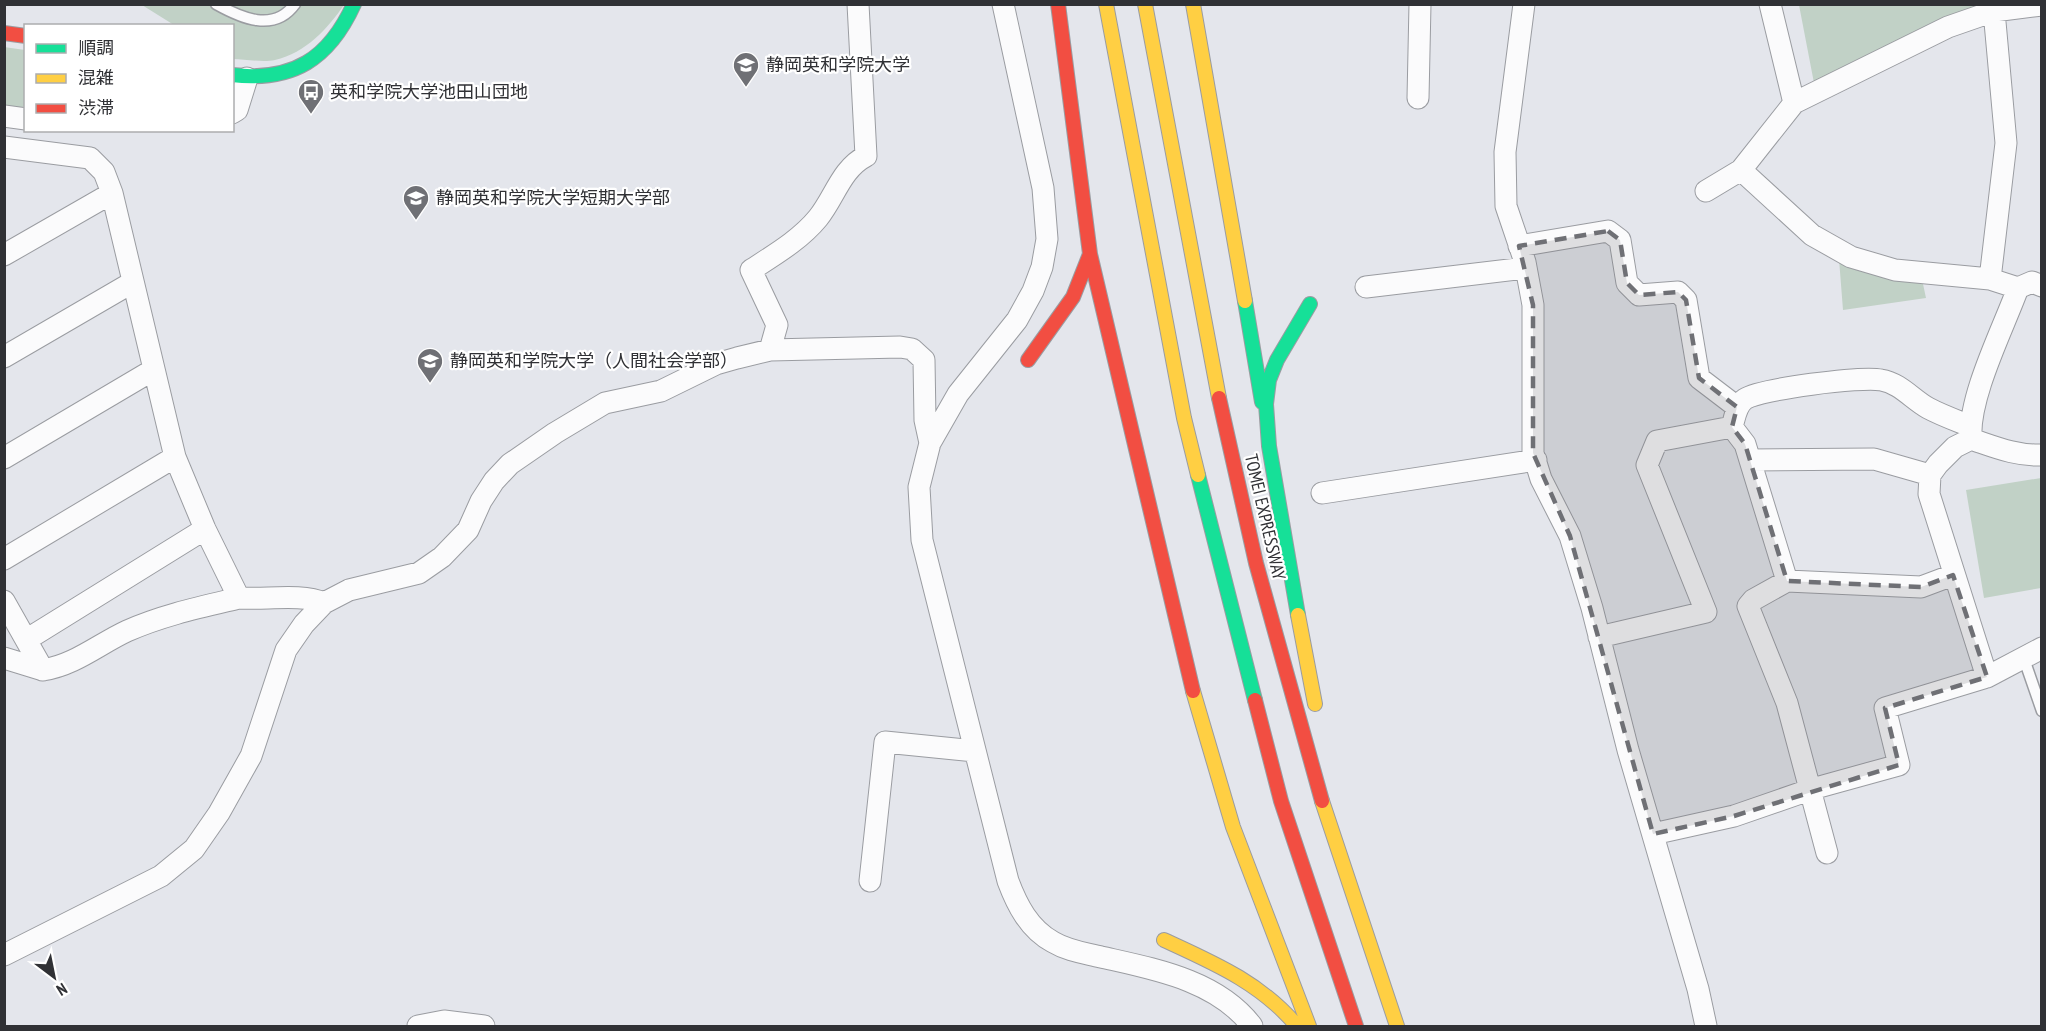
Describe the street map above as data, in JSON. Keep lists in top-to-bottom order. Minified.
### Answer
{"streets":{"main road":["TOMEI EXPRESSWAY"]},"places":{"school or university":["静岡英和学院大学","静岡英和学院大学短期大学部","静岡英和学院大学（人間社会学部）"],"bus stop":["英和学院大学池田山団地"]},"legend":["順調","混雑","渋滞"],"north":"bottom right"}
